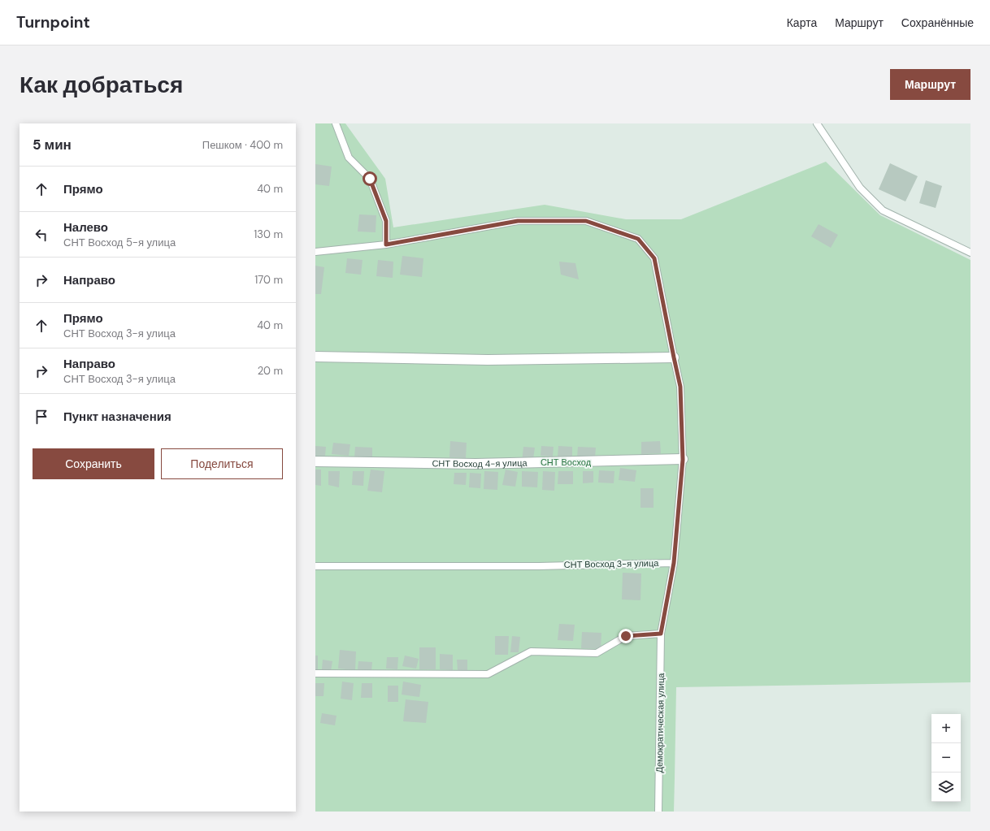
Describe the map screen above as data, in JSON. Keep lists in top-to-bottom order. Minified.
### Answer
{"streets":{"street":["СНТ Восход 4-я улица"],"lane":["СНТ Восход 3-я улица","Демократическая улица"]},"parks":["СНТ Восход"],"page":{"header":"Turnpoint","nav":["Карта","Маршрут","Сохранённые"],"buttons":["Маршрут",["Сохранить","Поделиться"]],"title":"Как добраться","heading":["5 мин","Пешком · 400 m"],"list":[["Прямо","40 m"],["Налево","СНТ Восход 5-я улица","130 m"],["Направо","170 m"],["Прямо","СНТ Восход 3-я улица","40 m"],["Направо","СНТ Восход 3-я улица","20 m"],"Пункт назначения"],"map_buttons":["+","−"]}}
